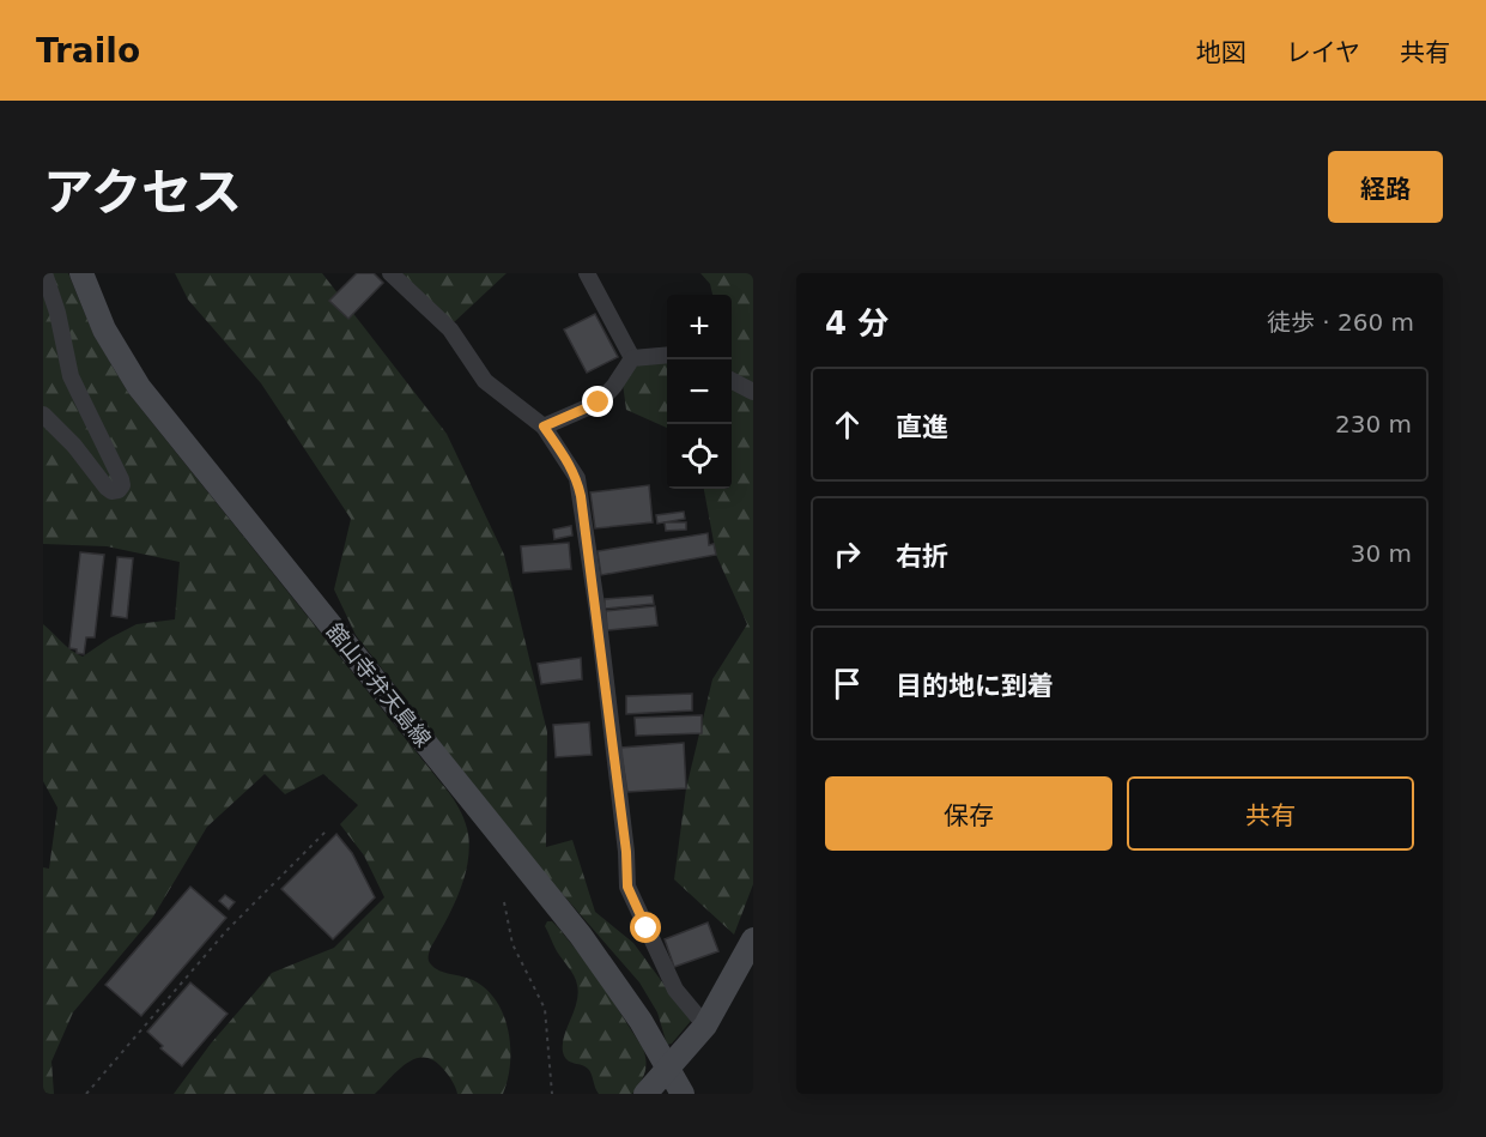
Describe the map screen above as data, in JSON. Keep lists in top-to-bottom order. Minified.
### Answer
{"streets":{"main road":["舘山寺弁天島線"]},"page":{"header":"Trailo","nav":["地図","レイヤ","共有"],"title":"アクセス","buttons":["経路",["保存","共有"]],"heading":["4 分","徒歩 · 260 m"],"map_buttons":["+","−"],"list":[["直進","230 m"],["右折","30 m"],"目的地に到着"]}}
